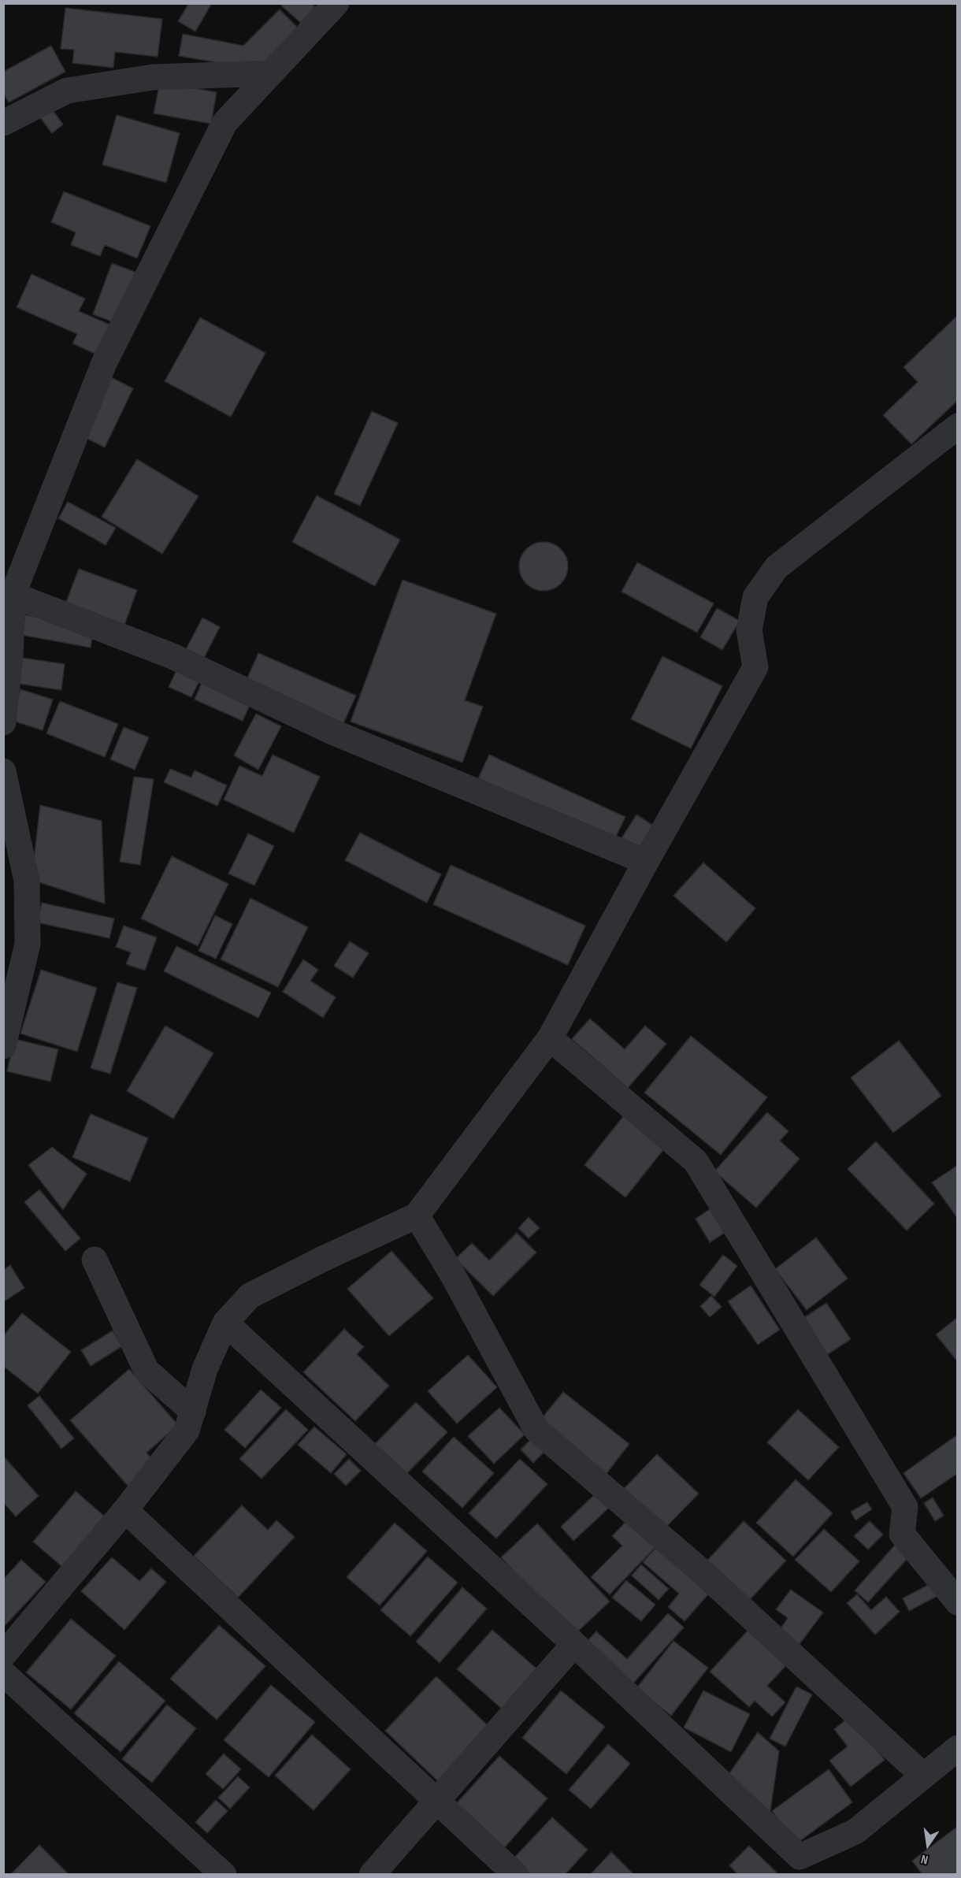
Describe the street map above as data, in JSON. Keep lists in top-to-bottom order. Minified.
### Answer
{"north":"bottom"}
